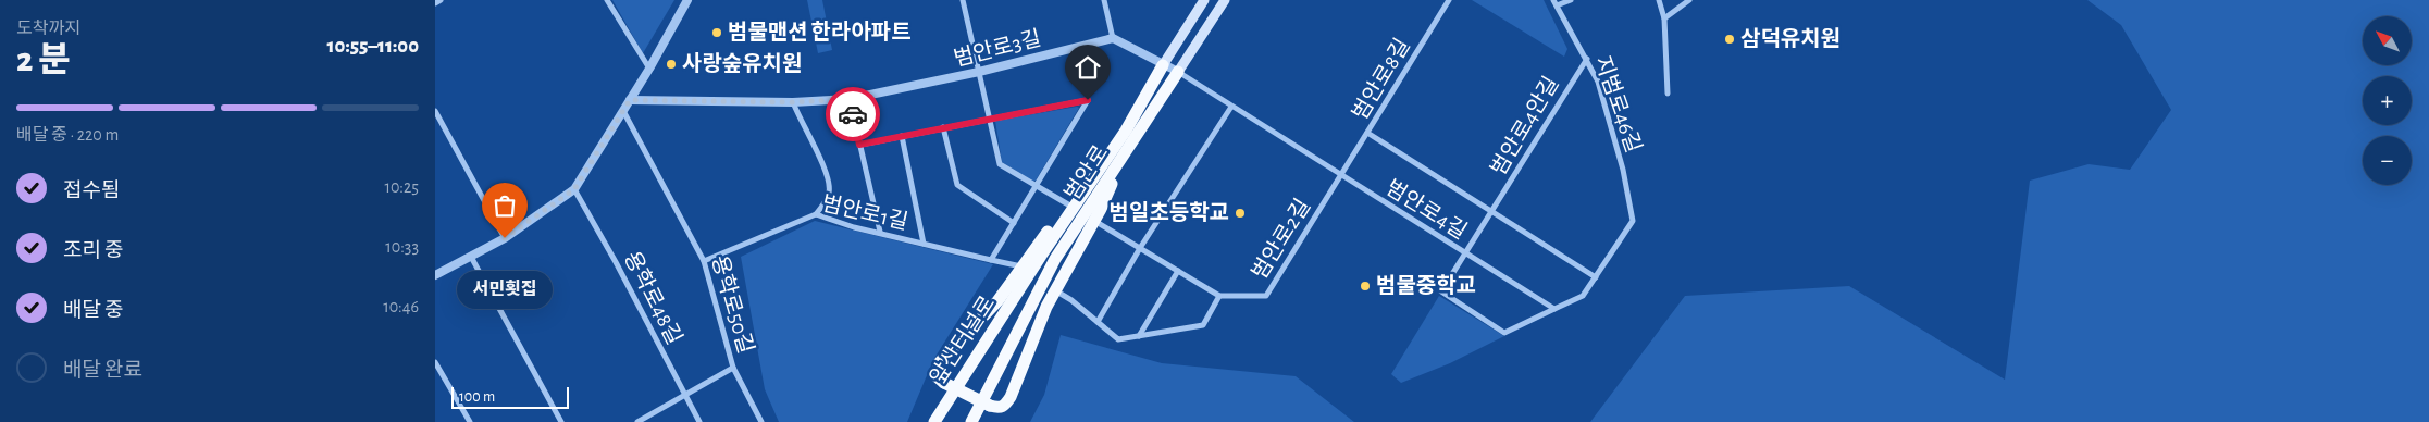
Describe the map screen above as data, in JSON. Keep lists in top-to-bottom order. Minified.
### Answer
{"streets":{"highway":["범안로","앞산터널로"],"street":["범안로3길","범안로8길","지범로46길","범안로4안길","범안로4길","범안로1길","범안로2길","용학로48길","용학로50길"]},"crossings":[["범안로8길","범안로4길"],["범안로8길","범안로2길"],["지범로46길","범안로4안길"],["범안로4안길","범안로4길"],["범안로","범안로4길"],["범안로","앞산터널로"],["범안로4길","범안로2길"],["범안로1길","용학로50길"]],"places":["범물맨션 한라아파트","삼덕유치원","사랑숲유치원","범일초등학교","서민횟집","범물중학교"],"scale_bar":"100 m","north":"top left","page":{"heading":["2 분","도착까지","10:55–11:00"],"map_buttons":["+","−"],"bar":"배달 중 · 220 m","list":[["접수됨","10:25"],["조리 중","10:33"],["배달 중","10:46"],"배달 완료"],"bubble":"서민횟집","scale":"100 m"}}
